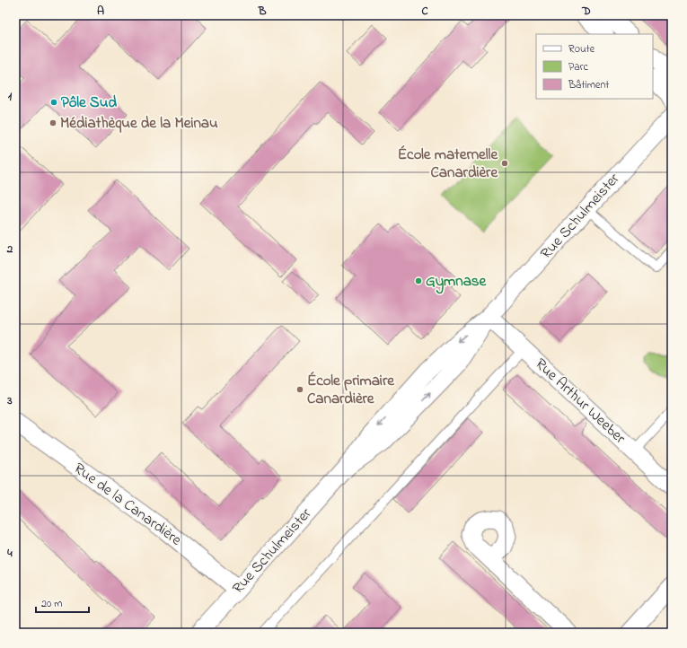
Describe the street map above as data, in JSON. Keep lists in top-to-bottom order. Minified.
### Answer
{"streets":{"street":["Rue Schulmeister","Rue Arthur Weeber","Rue de la Canardière"]},"crossings":[["Rue Schulmeister","Rue Arthur Weeber"],["Rue Schulmeister","Rue de la Canardière"]],"places":["Pôle Sud","Médiathèque de la Meinau","École maternelle Canardière","Gymnase","École primaire Canardière"],"legend":["Route","Parc","Bâtiment"],"scale_bar":"20 m","grid":{"columns":["A","B","C","D"],"rows":["1","2","3","4"]}}
